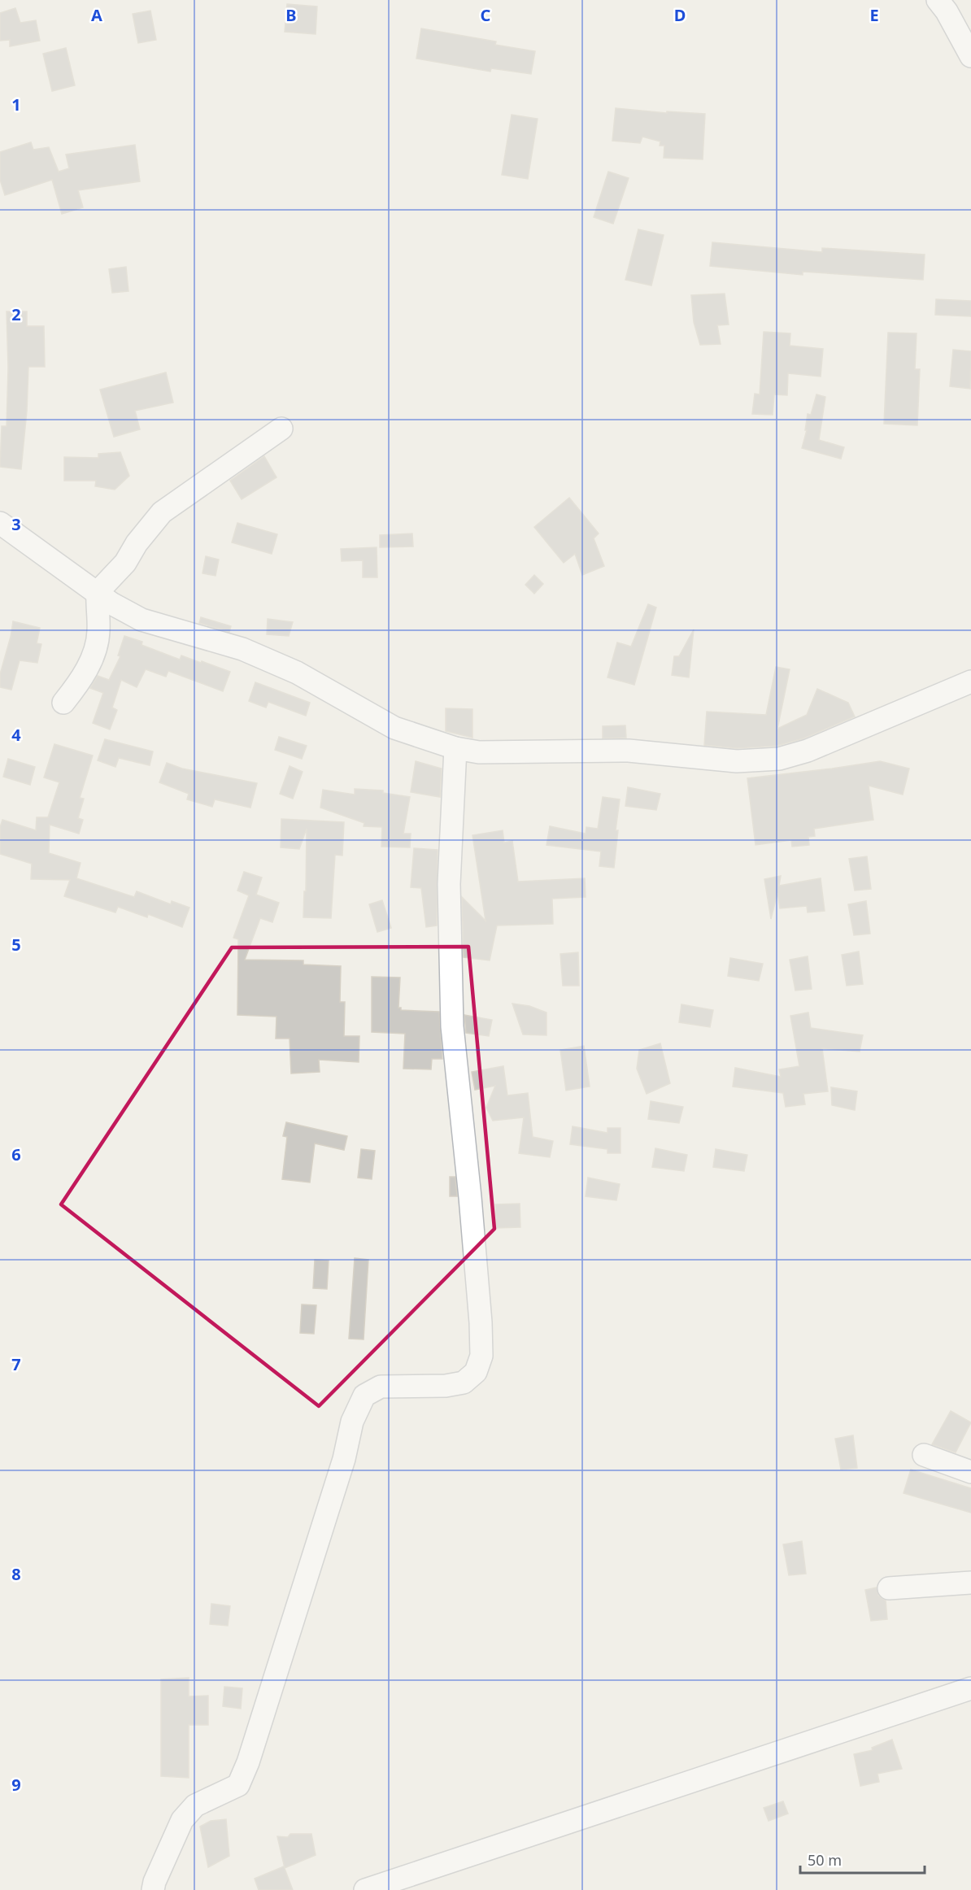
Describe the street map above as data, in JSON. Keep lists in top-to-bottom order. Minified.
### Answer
{"scale_bar":"50 m","grid":{"columns":["A","B","C","D","E"],"rows":["1","2","3","4","5","6","7","8","9"]}}
